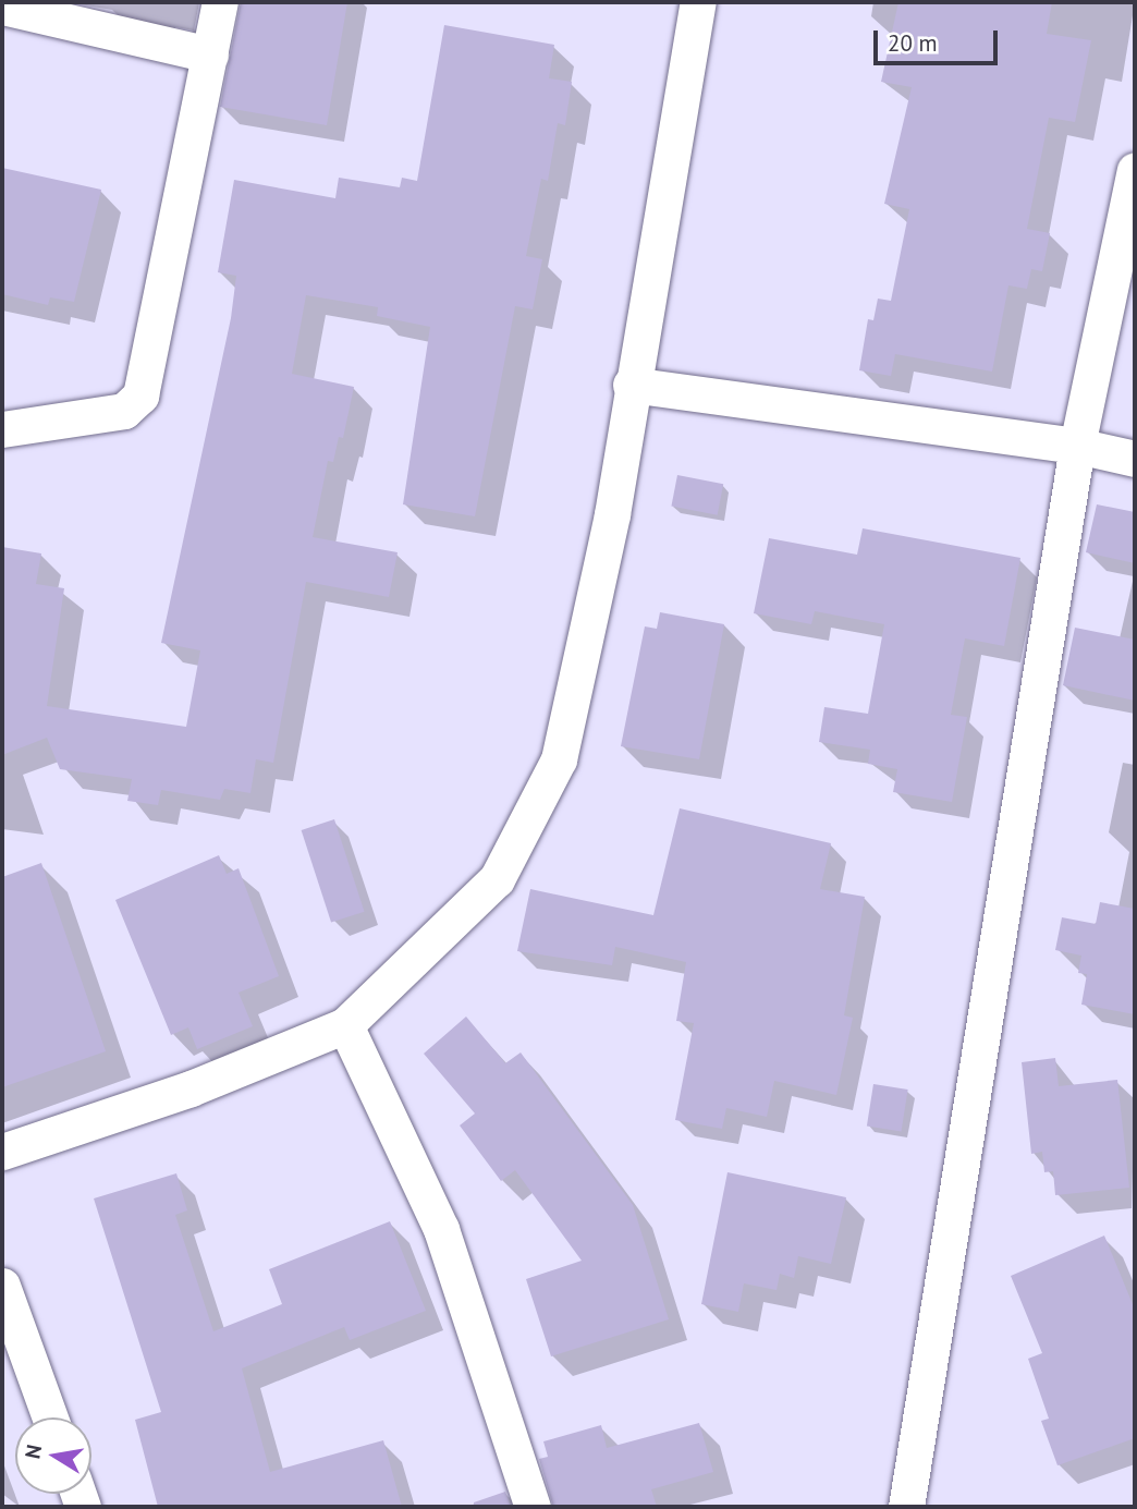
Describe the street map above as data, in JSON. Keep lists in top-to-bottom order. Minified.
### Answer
{"scale_bar":"20 m","north":"left"}
